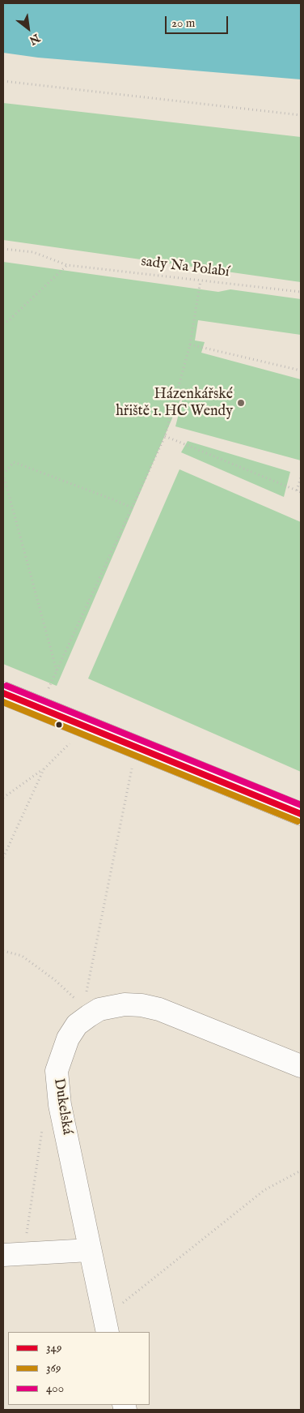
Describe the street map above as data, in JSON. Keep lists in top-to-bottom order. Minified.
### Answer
{"streets":{"street":["Dukelská"],"path":["sady Na Polabí"]},"places":["Házenkářské hřiště 1. HC Wendy"],"lines":["transit line 400","transit line 349","transit line 369"],"legend":["349","369","400"],"scale_bar":"20 m","north":"bottom right"}
